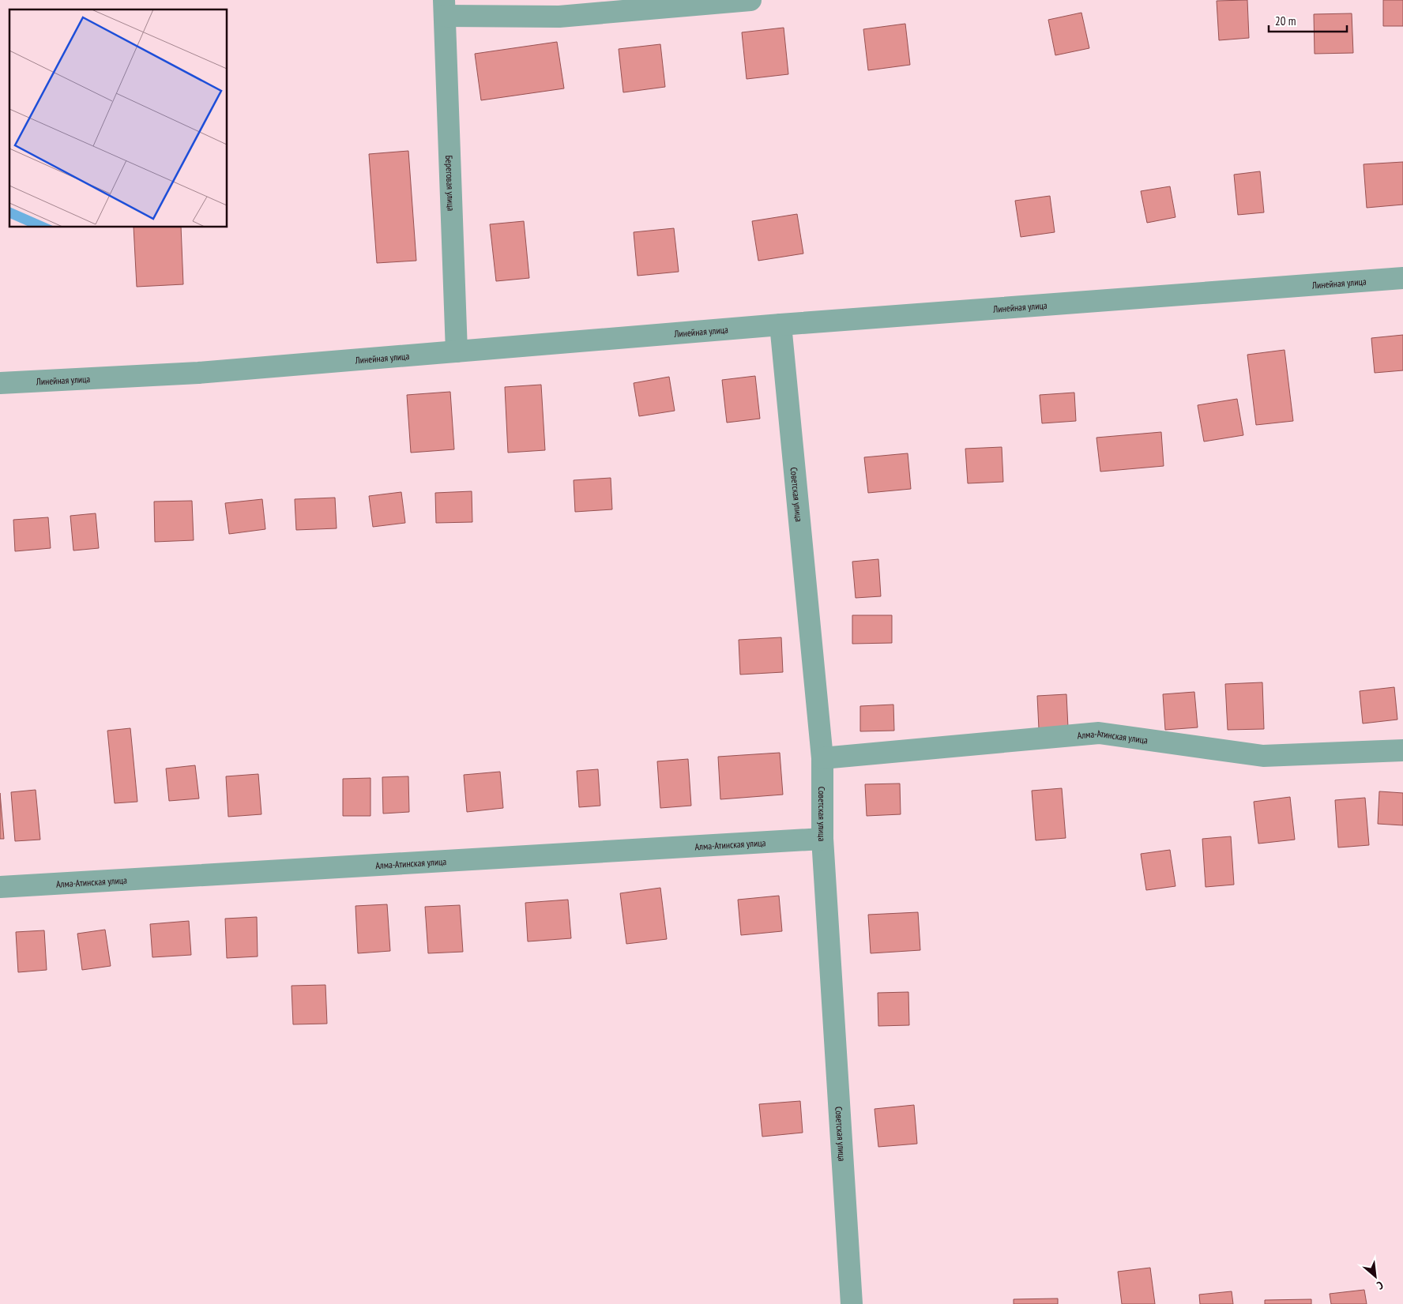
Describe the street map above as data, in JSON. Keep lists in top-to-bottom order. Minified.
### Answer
{"streets":{"street":["Береговая улица","Линейная улица","Советская улица","Алма-Атинская улица"]},"crossings":[["Береговая улица","Линейная улица"],["Линейная улица","Советская улица"],["Советская улица","Алма-Атинская улица"]],"scale_bar":"20 m","north":"bottom right"}
